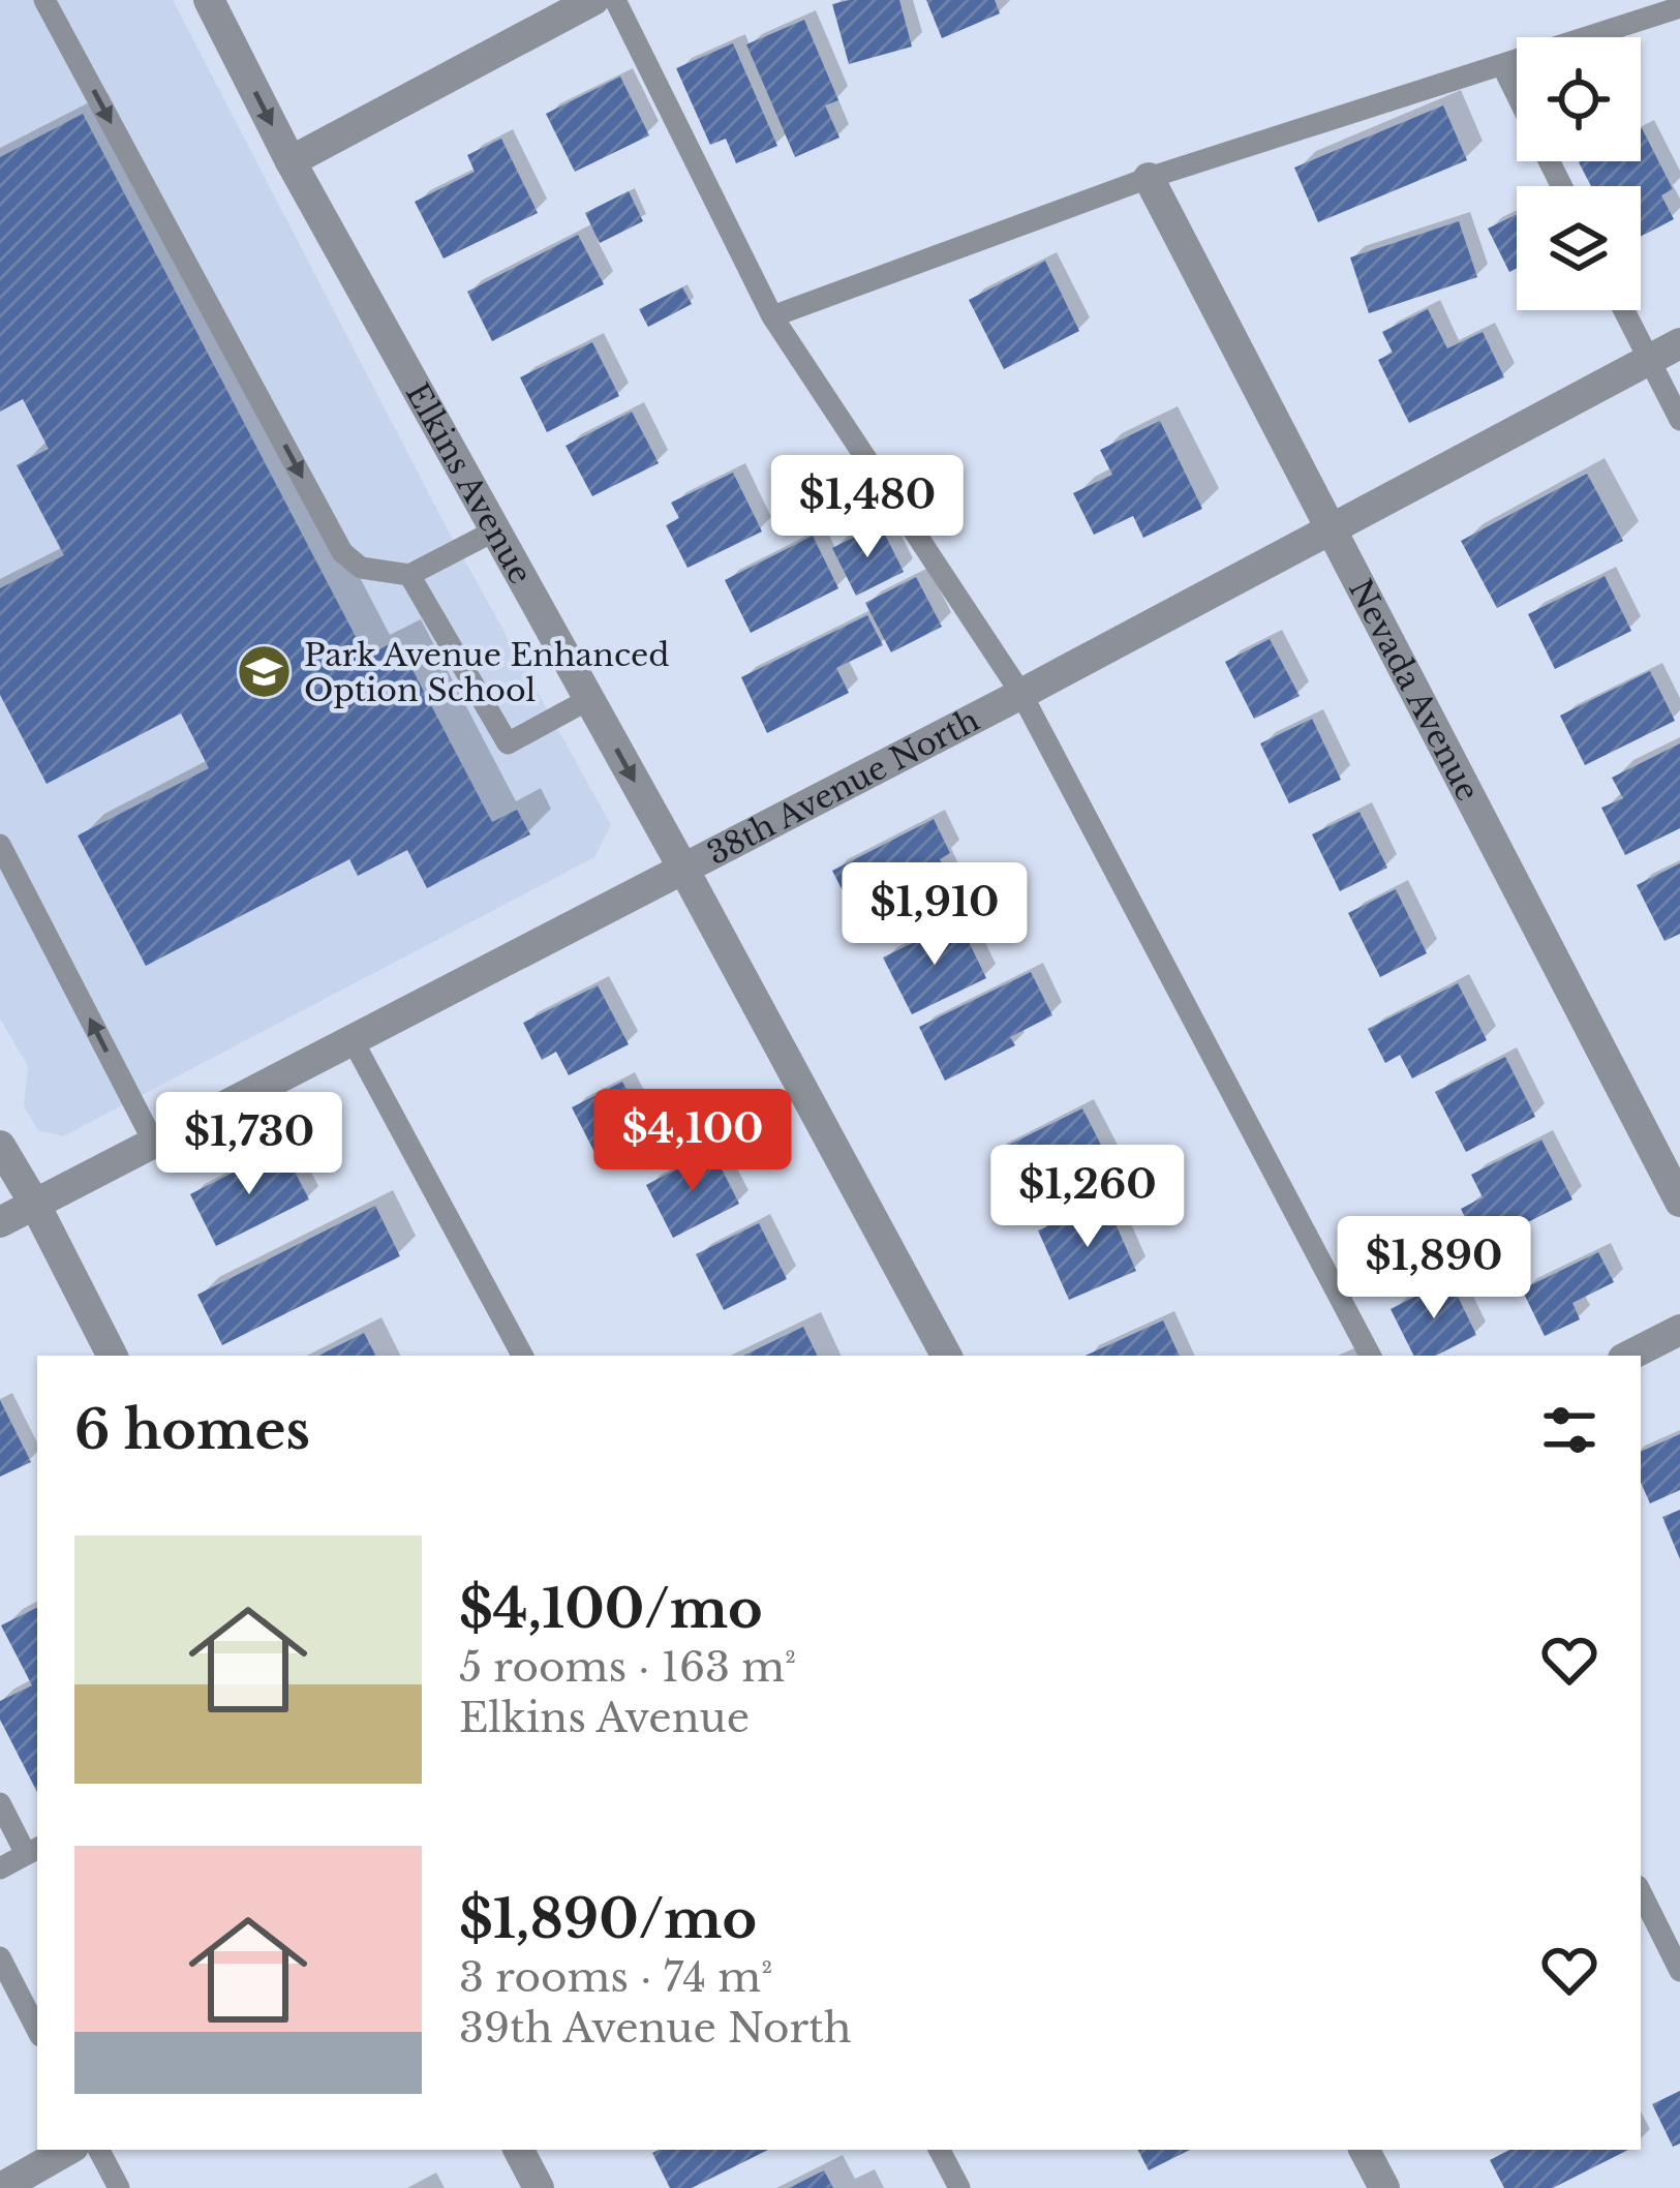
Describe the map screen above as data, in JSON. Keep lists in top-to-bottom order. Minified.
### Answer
{"streets":{"street":["Elkins Avenue","Nevada Avenue","38th Avenue North"]},"crossings":[["Elkins Avenue","38th Avenue North"],["Nevada Avenue","38th Avenue North"]],"places":{"school or university":["Park Avenue Enhanced Option School"]},"page":{"price":["$1,480","$1,910","$4,100","$1,730","$1,260","$1,890"],"heading":"6 homes","list":[{"name":"$4,100/mo","note":"5 rooms · 163 m² · Elkins Avenue"},{"name":"$1,890/mo","note":"3 rooms · 74 m² · 39th Avenue North"}]}}
